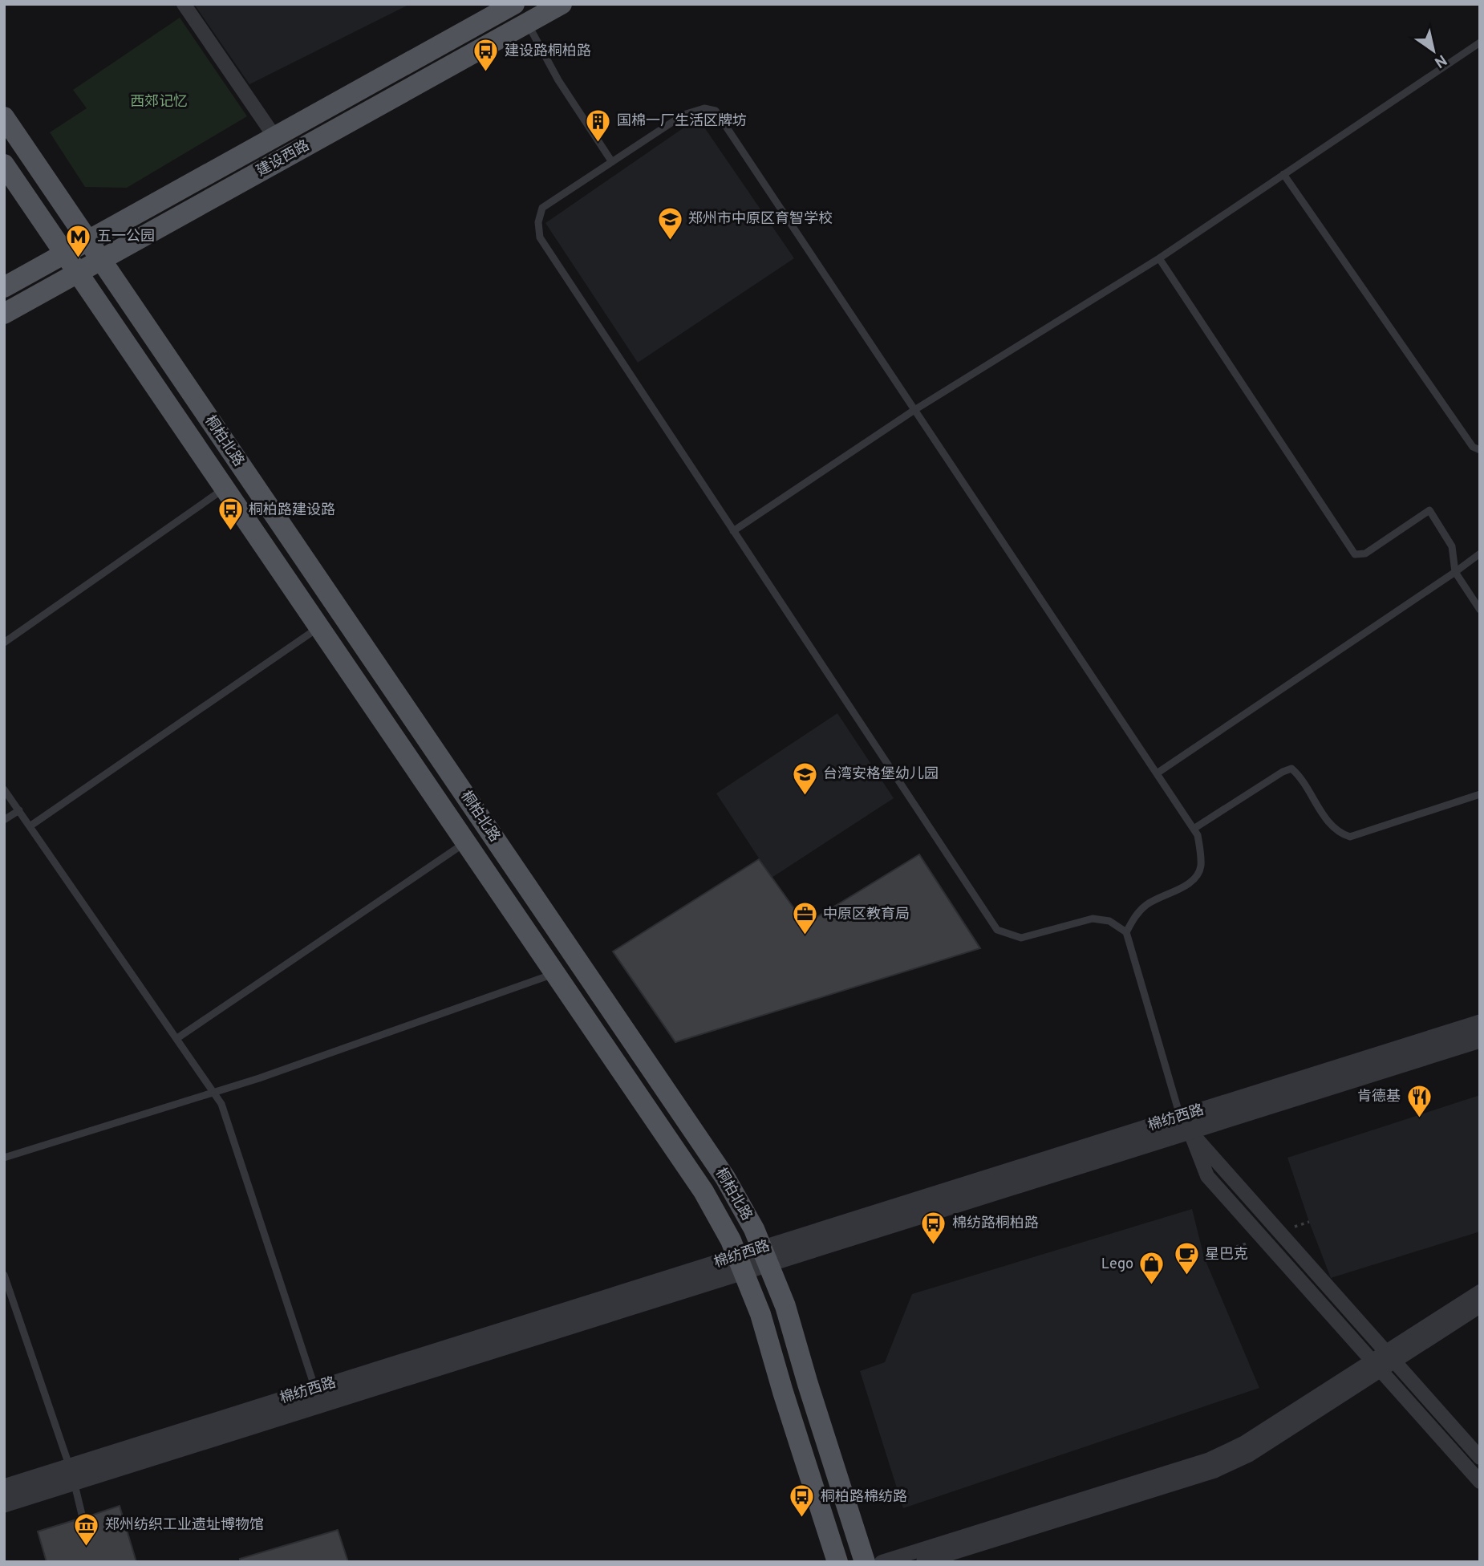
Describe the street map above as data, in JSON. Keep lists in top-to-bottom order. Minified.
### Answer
{"streets":{"main road":["建设西路","桐柏北路"],"street":["棉纺西路"]},"crossings":[["建设西路","桐柏北路"],["桐柏北路","棉纺西路"]],"parks":["西郊记忆"],"places":{"bus stop":["建设路桐柏路","桐柏路建设路","棉纺路桐柏路","桐柏路棉纺路"],"building":["国棉一厂生活区牌坊"],"school or university":["郑州市中原区育智学校","台湾安格堡幼儿园"],"metro station":["五一公园"],"office":["中原区教育局"],"restaurant":["肯德基"],"cafe":["星巴克"],"shop":["Lego"],"museum":["郑州纺织工业遗址博物馆"]},"north":"bottom right"}
